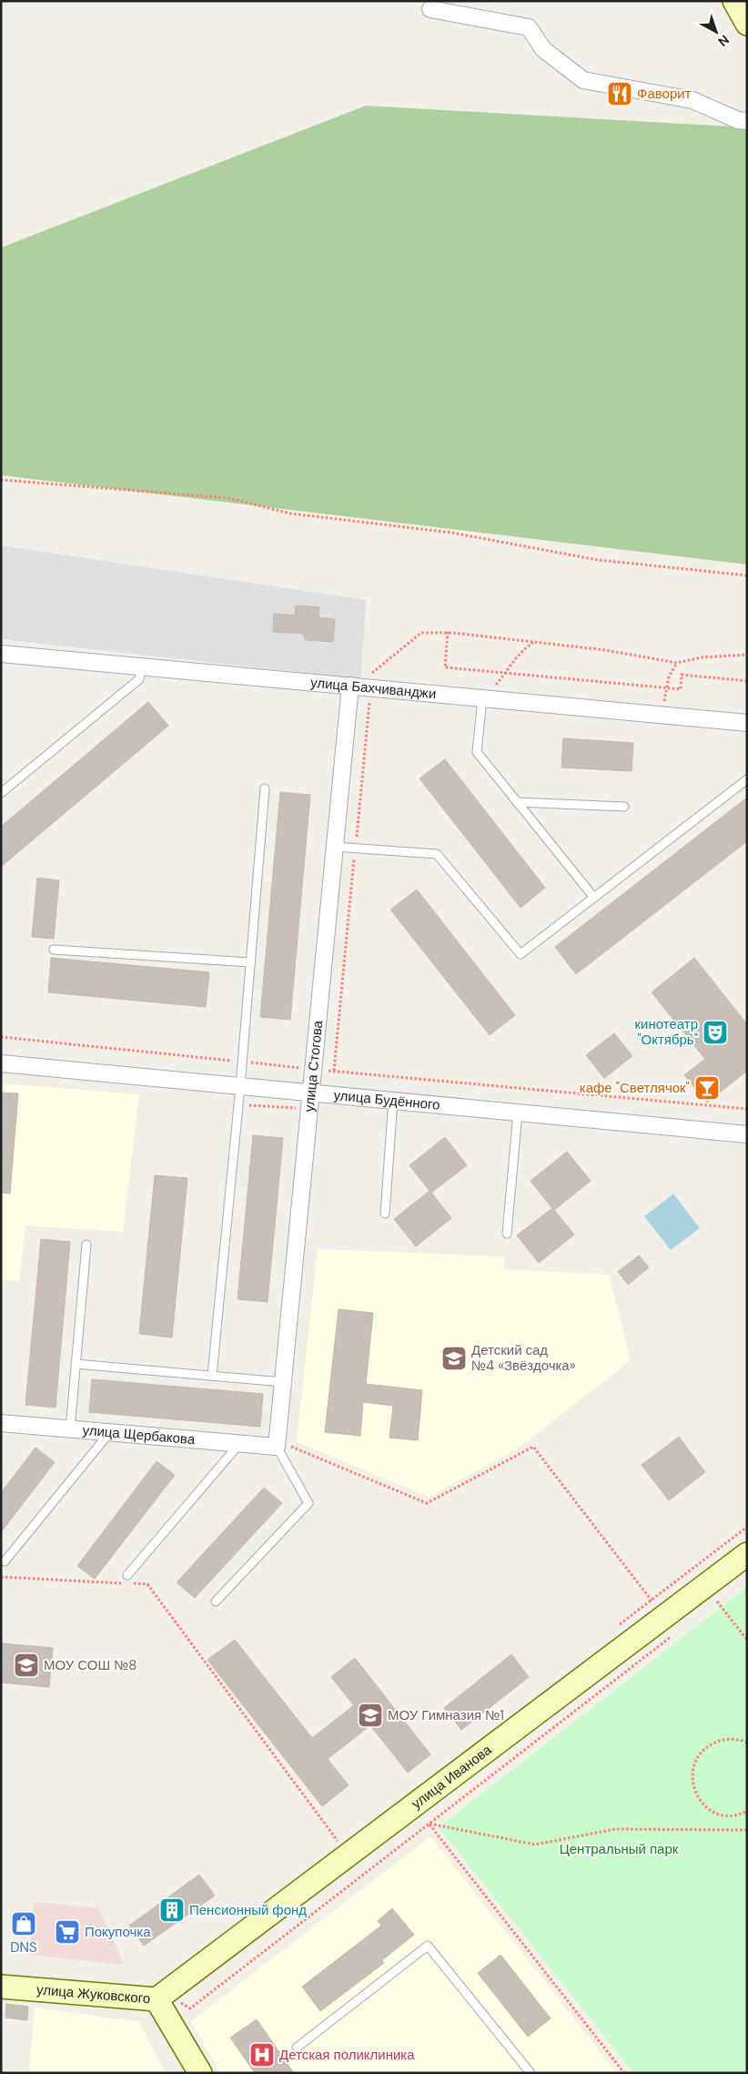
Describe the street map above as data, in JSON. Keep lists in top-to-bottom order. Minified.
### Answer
{"streets":{"street":["улица Бахчиванджи","улица Стогова","улица Будённого","улица Щербакова","улица Иванова","улица Жуковского"]},"crossings":[["улица Бахчиванджи","улица Стогова"],["улица Стогова","улица Будённого"],["улица Стогова","улица Щербакова"],["улица Иванова","улица Жуковского"]],"parks":["Центральный парк"],"places":{"restaurant":["Фаворит"],"theatre":["кинотеатр \"Октябрь\""],"bar":["кафе \"Светлячок\""],"school or university":["Детский сад №4 «Звёздочка»","МОУ СОШ №8","МОУ Гимназия №1"],"building":["Пенсионный фонд"],"shop":["DNS"],"supermarket":["Покупочка"],"hospital":["Детская поликлиника"]},"north":"bottom right"}
